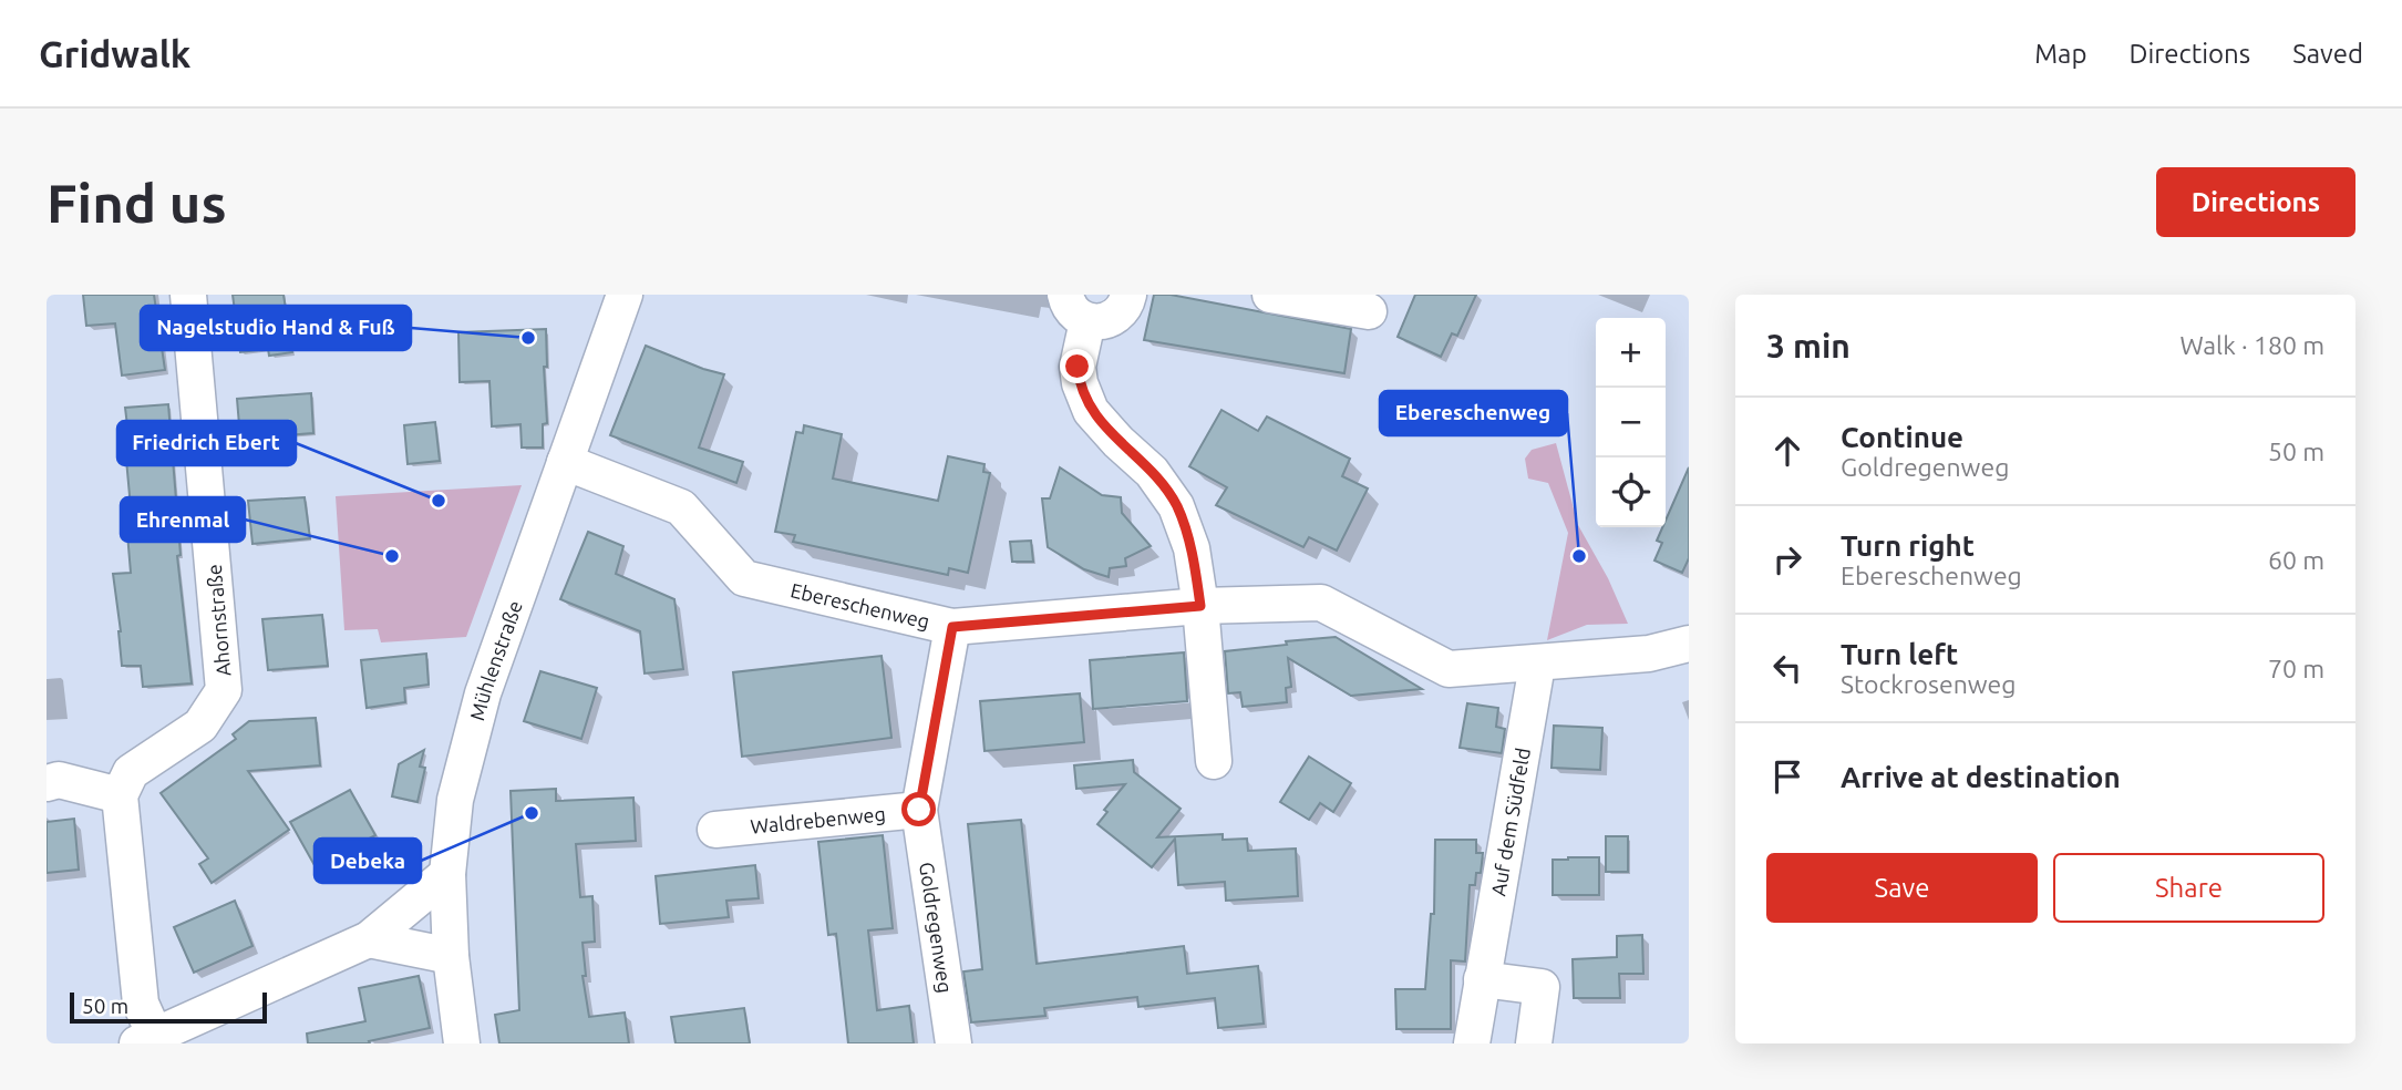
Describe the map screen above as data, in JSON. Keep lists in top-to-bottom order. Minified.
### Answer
{"streets":{"street":["Ebereschenweg","Ahornstraße","Mühlenstraße","Waldrebenweg","Auf dem Südfeld","Goldregenweg"]},"crossings":[["Ebereschenweg","Mühlenstraße"],["Ebereschenweg","Auf dem Südfeld"],["Ebereschenweg","Goldregenweg"],["Waldrebenweg","Goldregenweg"]],"places":["Nagelstudio Hand & Fuß","Friedrich Ebert","Ehrenmal","Ebereschenweg","Debeka"],"scale_bar":"50 m","page":{"header":"Gridwalk","nav":["Map","Directions","Saved"],"buttons":["Directions",["Save","Share"]],"title":"Find us","heading":["3 min","Walk · 180 m"],"map_buttons":["+","−"],"list":[["Continue","Goldregenweg","50 m"],["Turn right","Ebereschenweg","60 m"],["Turn left","Stockrosenweg","70 m"],"Arrive at destination"],"scale":"50 m"}}
